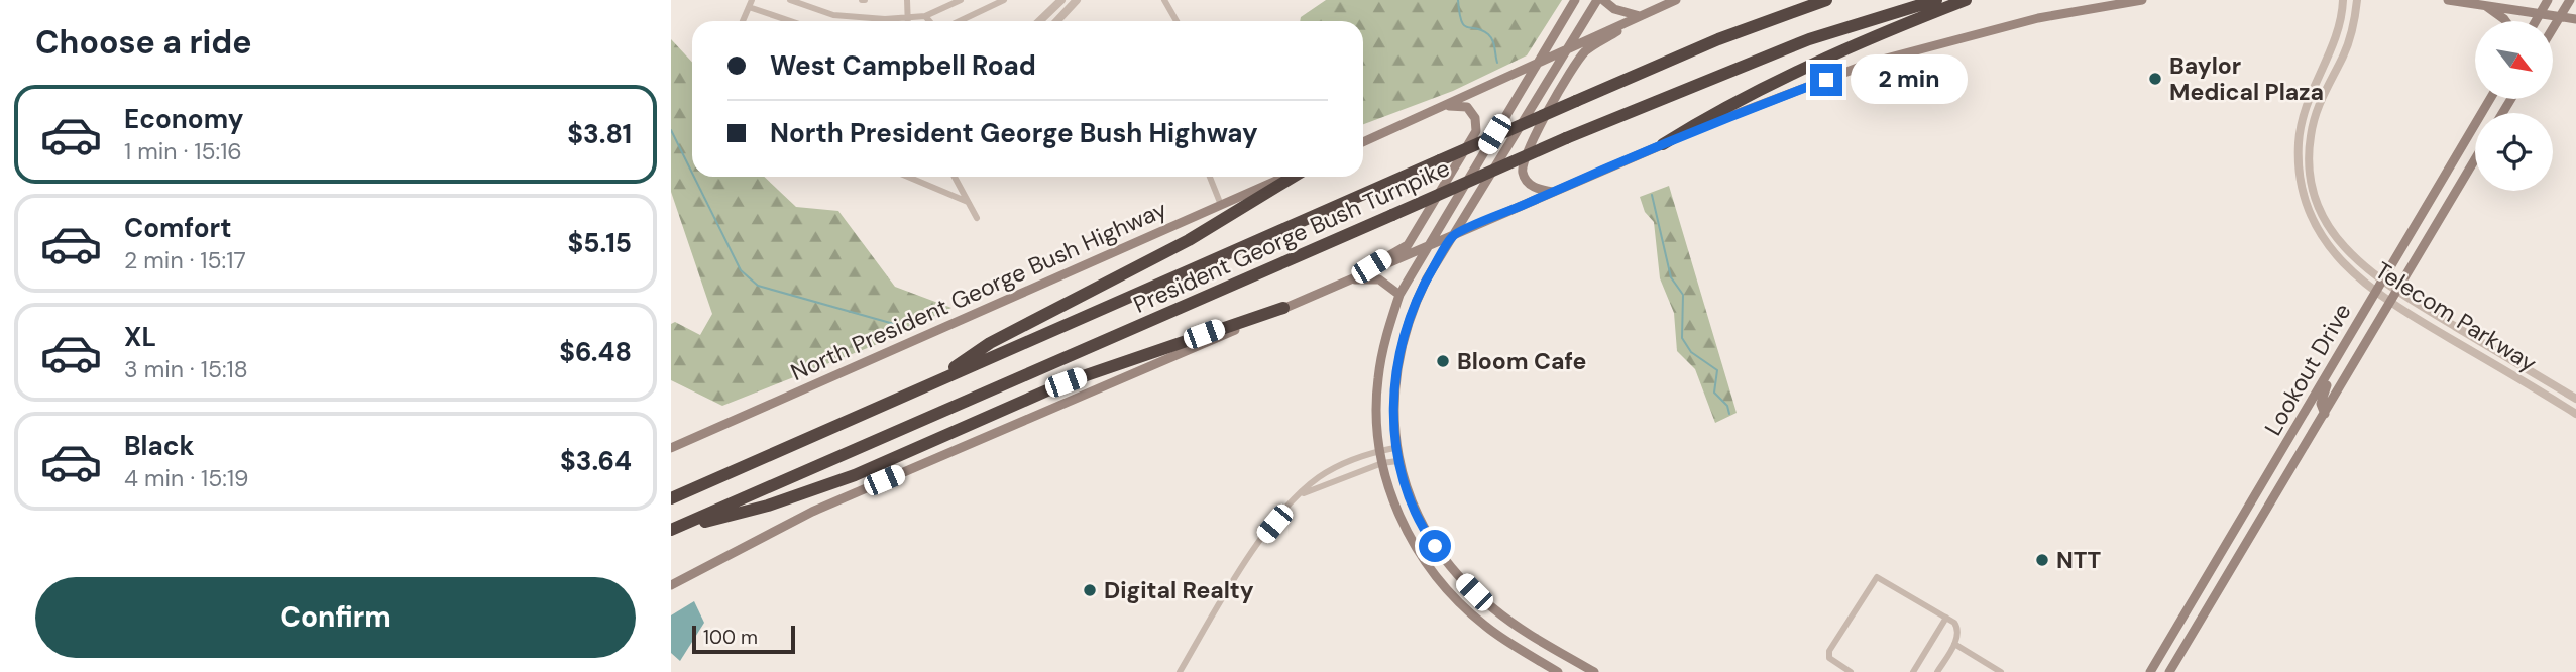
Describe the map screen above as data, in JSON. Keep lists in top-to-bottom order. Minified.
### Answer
{"streets":{"highway":["President George Bush Turnpike"],"main road":["North President George Bush Highway","Lookout Drive"],"street":["Telecom Parkway"]},"crossings":[["Telecom Parkway","Lookout Drive"]],"places":["Baylor Medical Plaza","Bloom Cafe","NTT","Digital Realty"],"scale_bar":"100 m","north":"bottom right","page":{"heading":"Choose a ride","banner":["West Campbell Road","North President George Bush Highway"],"bubble":"2 min","list":[{"name":"Economy","note":"1 min · 15:16","value":"$3.81"},{"name":"Comfort","note":"2 min · 15:17","value":"$5.15"},{"name":"XL","note":"3 min · 15:18","value":"$6.48"},{"name":"Black","note":"4 min · 15:19","value":"$3.64"}],"buttons":"Confirm","scale":"100 m"}}
